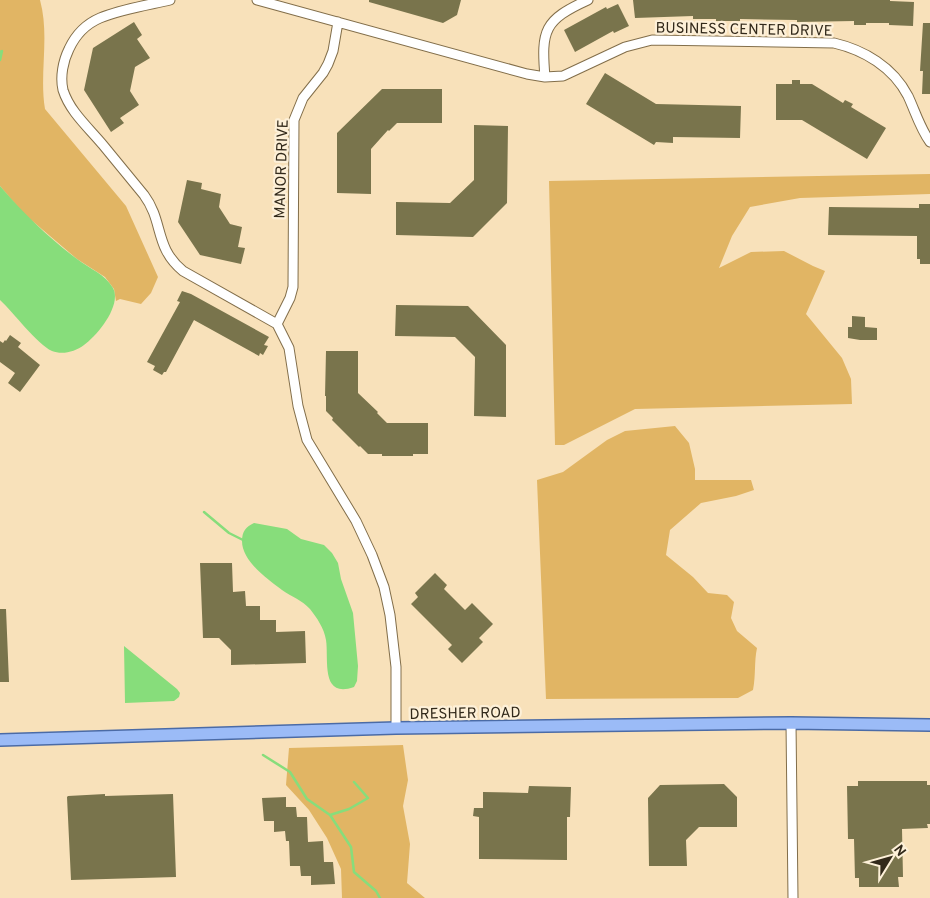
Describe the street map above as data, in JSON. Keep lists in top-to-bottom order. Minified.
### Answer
{"streets":{"main road":["DRESHER ROAD"],"street":["BUSINESS CENTER DRIVE","MANOR DRIVE"]},"crossings":[["BUSINESS CENTER DRIVE","MANOR DRIVE"]],"north":"top right"}
